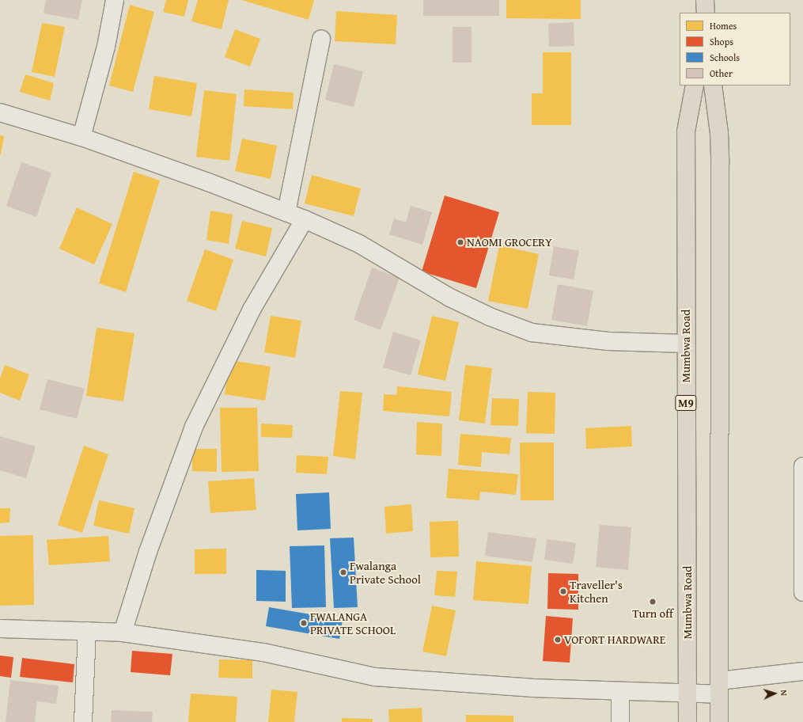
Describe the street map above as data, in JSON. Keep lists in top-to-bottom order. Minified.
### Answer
{"streets":{"main road":["Mumbwa Road","M9"]},"places":["NAOMI GROCERY","Fwalanga Private School","Traveller's Kitchen","Turn off","FWALANGA PRIVATE SCHOOL","VOFORT HARDWARE"],"legend":["Homes","Shops","Schools","Other"],"north":"right"}
